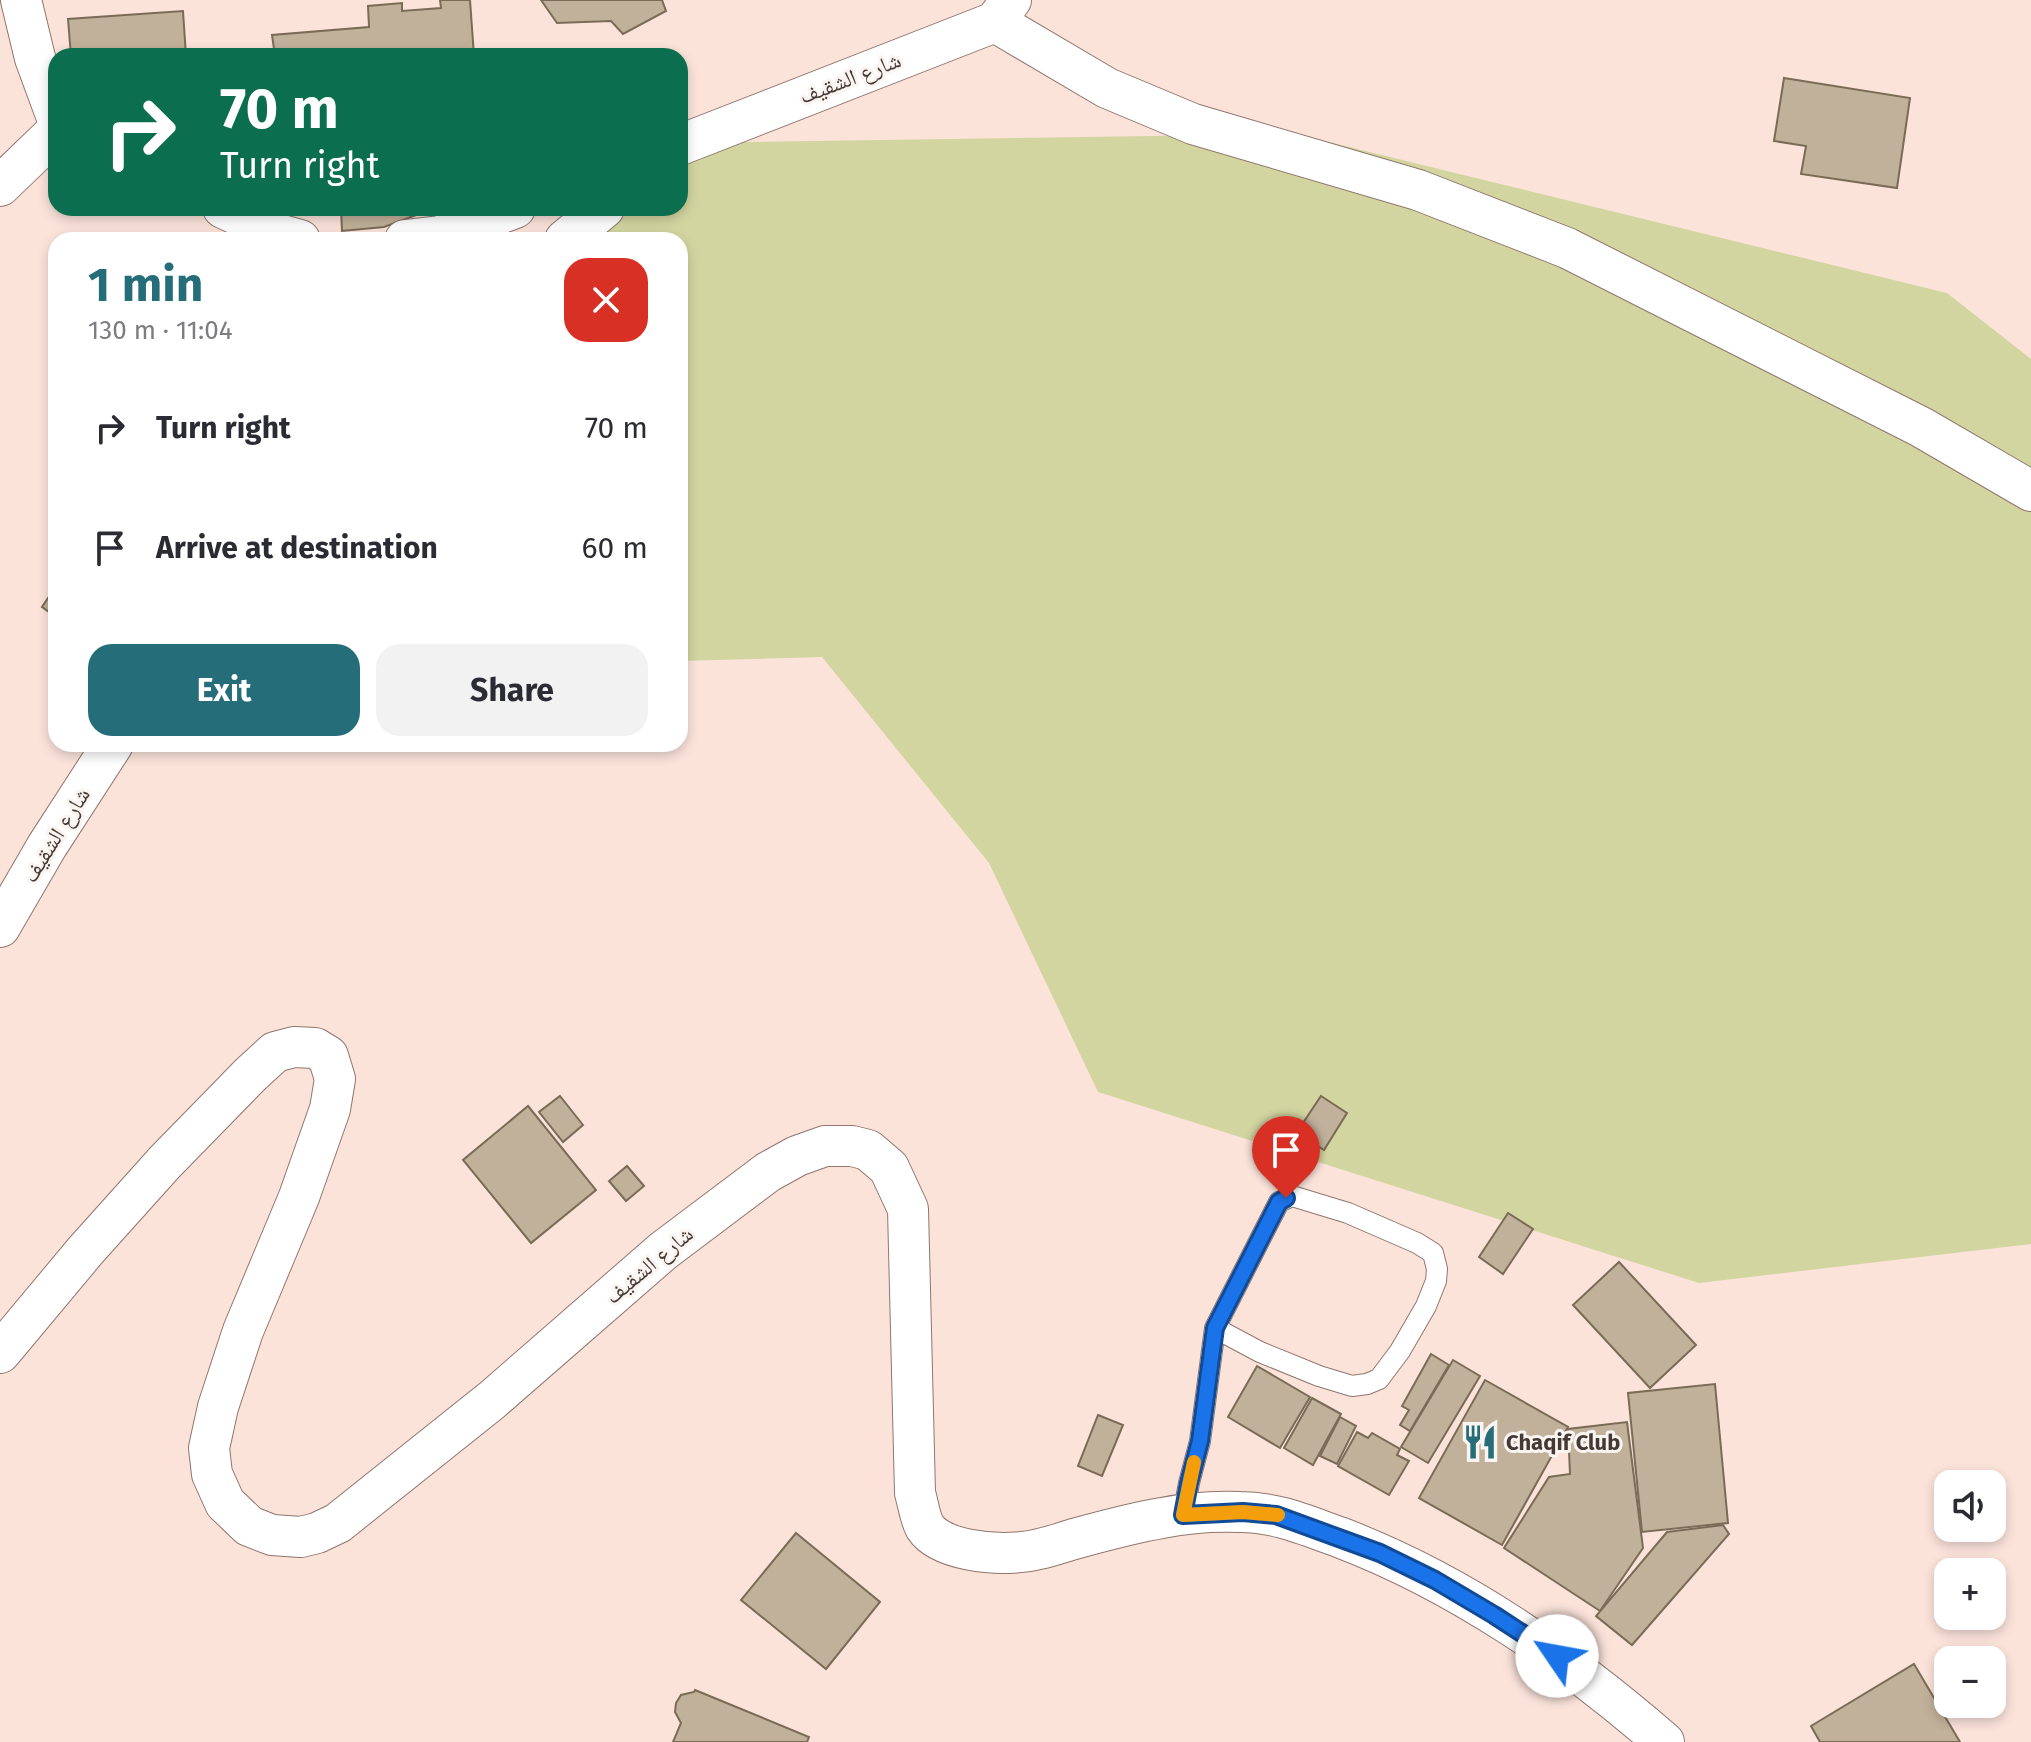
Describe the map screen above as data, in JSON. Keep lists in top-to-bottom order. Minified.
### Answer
{"streets":{"street":["شارع الشقيف"]},"places":{"restaurant":["Chaqif Club"]},"page":{"turn":["70 m","Turn right"],"heading":["1 min","130 m · 11:04"],"list":[{"name":"Turn right","value":"70 m"},{"name":"Arrive at destination","value":"60 m"}],"buttons":["Exit","Share"],"map_buttons":["+","−"]}}
